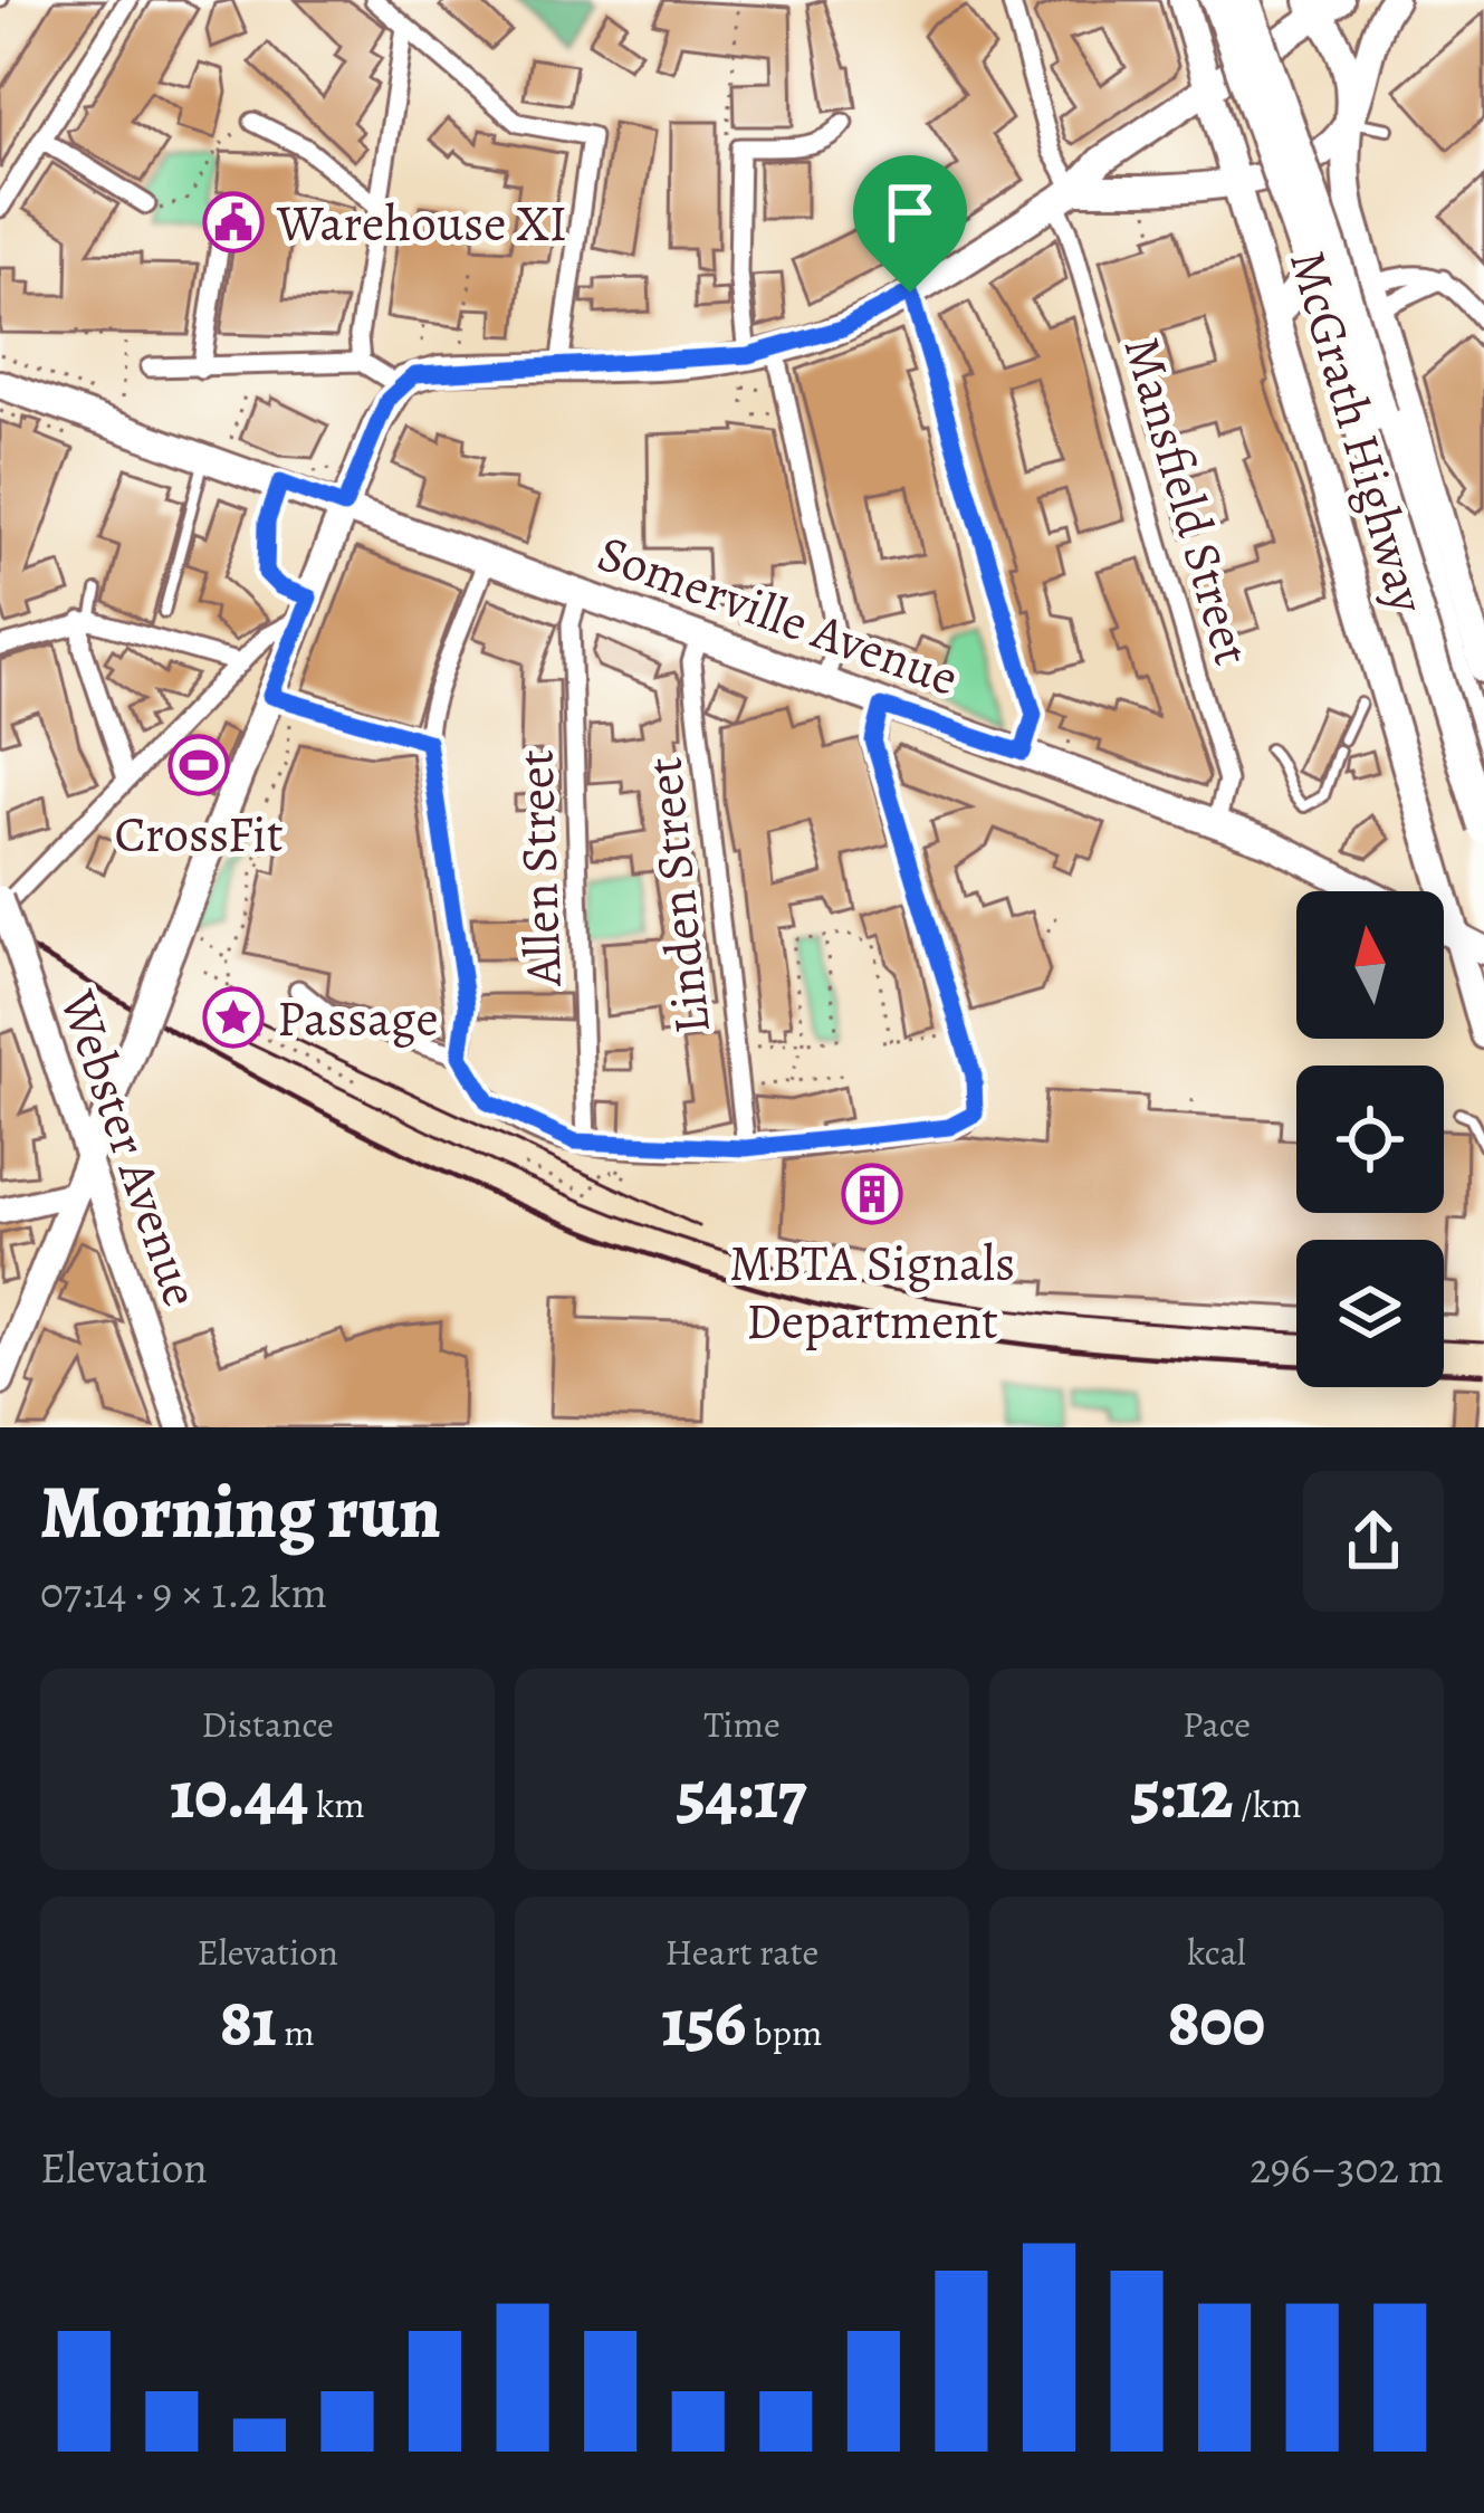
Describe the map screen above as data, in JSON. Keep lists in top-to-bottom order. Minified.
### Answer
{"streets":{"highway":["McGrath Highway"],"main road":["Somerville Avenue","Webster Avenue"],"street":["Mansfield Street","Allen Street","Linden Street"]},"crossings":[["McGrath Highway","Somerville Avenue"],["Mansfield Street","Somerville Avenue"],["Somerville Avenue","Allen Street"],["Somerville Avenue","Linden Street"]],"places":{"public building":["Warehouse XI"],"sports":["CrossFit"],"place":["Passage"],"building":["MBTA Signals Department"]},"north":"top","page":{"heading":["Morning run","07:14 · 9 × 1.2 km"],"stats":[["Distance","10.44 km"],["Time","54:17"],["Pace","5:12 /km"],["Elevation","81 m"],["Heart rate","156 bpm"],["kcal","800"]],"chart":["Elevation","296–302 m"]}}
